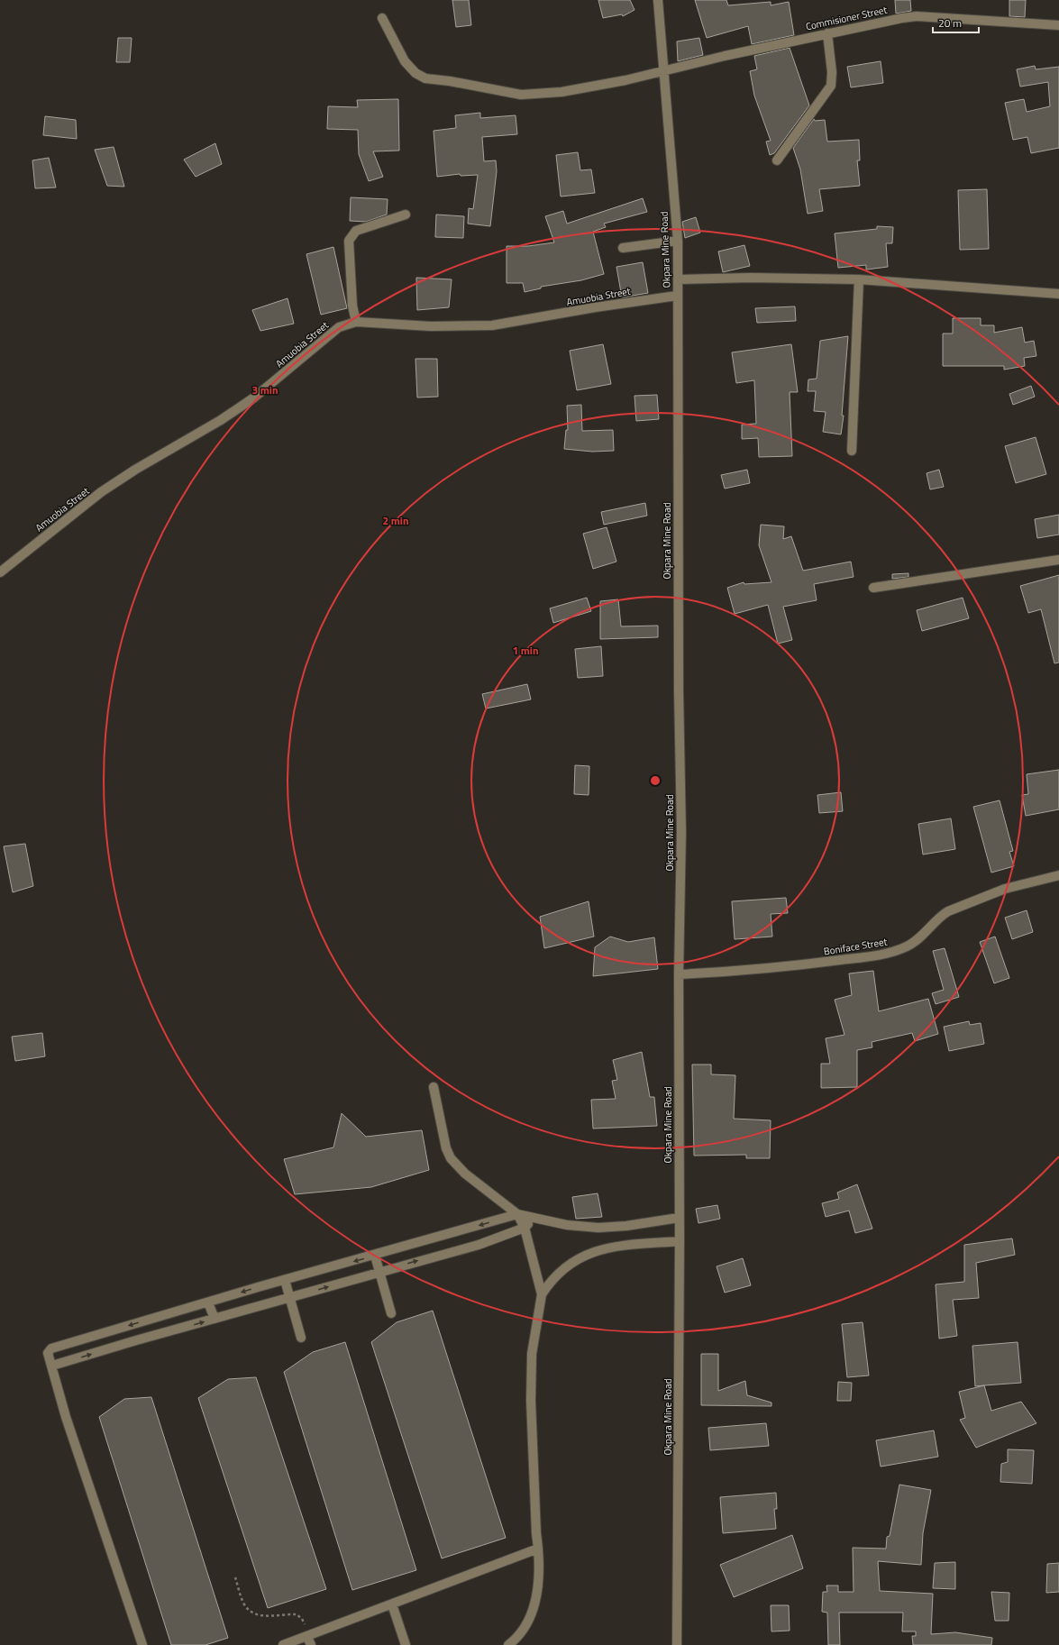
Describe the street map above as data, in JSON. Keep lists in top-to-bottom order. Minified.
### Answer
{"streets":{"street":["Commisioner Street","Okpara Mine Road","Amuobia Street","Boniface Street"]},"crossings":[["Commisioner Street","Okpara Mine Road"],["Okpara Mine Road","Amuobia Street"],["Okpara Mine Road","Boniface Street"]],"scale_bar":"20 m","rings":["3 min","2 min","1 min"]}
